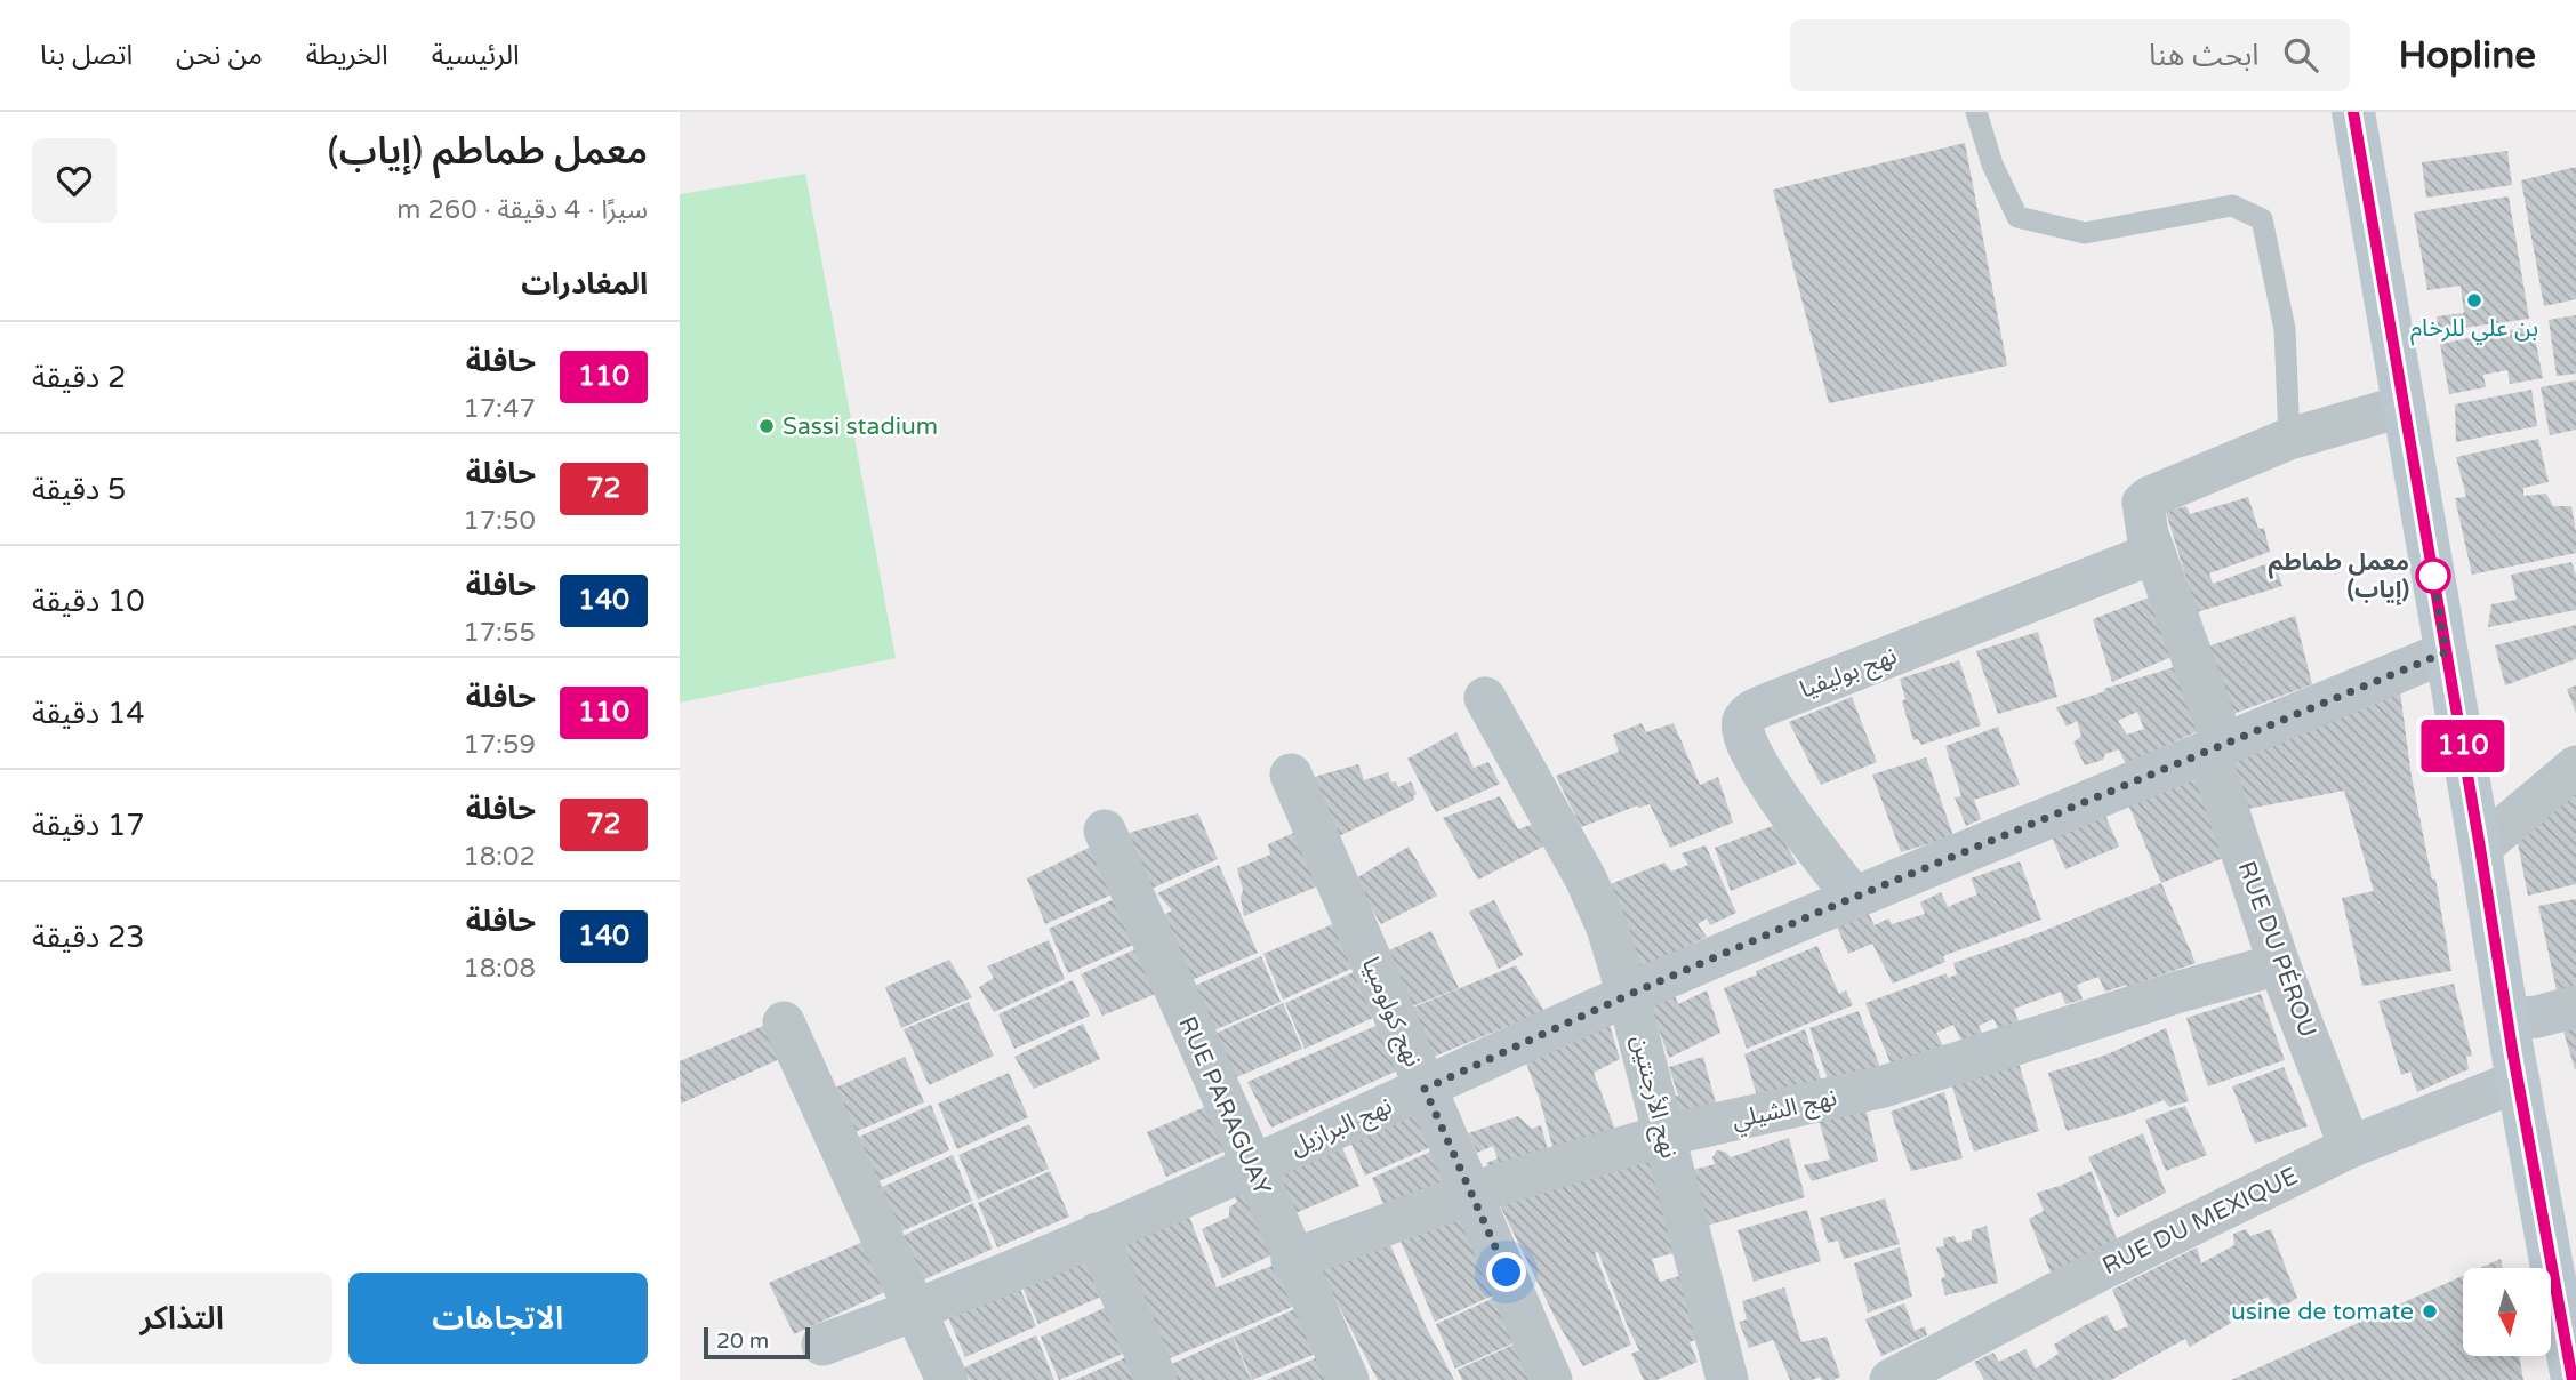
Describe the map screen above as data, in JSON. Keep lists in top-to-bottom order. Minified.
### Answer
{"streets":{"street":["نهج بوليفيا","RUE DU PÉROU","نهج كولومبيا","نهج الأرجنتين","RUE PARAGUAY","نهج الشيلي","نهج البرازيل","RUE DU MEXIQUE"]},"crossings":[["نهج بوليفيا","RUE DU PÉROU"],["نهج بوليفيا","نهج البرازيل"],["RUE DU PÉROU","نهج الشيلي"],["RUE DU PÉROU","نهج البرازيل"],["RUE DU PÉROU","RUE DU MEXIQUE"],["نهج كولومبيا","نهج الشيلي"],["نهج كولومبيا","نهج البرازيل"],["نهج الأرجنتين","نهج الشيلي"],["نهج الأرجنتين","نهج البرازيل"],["RUE PARAGUAY","نهج الشيلي"],["RUE PARAGUAY","نهج البرازيل"]],"places":["بن علي للرخام","Sassi stadium","معمل طماطم (إياب)","usine de tomate"],"lines":["bus line 110"],"scale_bar":"20 m","north":"bottom","page":{"header":"Hopline","search":"ابحث هنا","nav":["الرئيسية","الخريطة","من نحن","اتصل بنا"],"on_map":"110","heading":[["معمل طماطم (إياب)","سيرًا · 4 دقيقة · 260 m"],"المغادرات"],"list":[{"mark":"110","name":"حافلة","note":"17:47","value":"2 دقيقة"},{"mark":"72","name":"حافلة","note":"17:50","value":"5 دقيقة"},{"mark":"140","name":"حافلة","note":"17:55","value":"10 دقيقة"},{"mark":"110","name":"حافلة","note":"17:59","value":"14 دقيقة"},{"mark":"72","name":"حافلة","note":"18:02","value":"17 دقيقة"},{"mark":"140","name":"حافلة","note":"18:08","value":"23 دقيقة"}],"buttons":["الاتجاهات","التذاكر"],"scale":"20 m"}}
